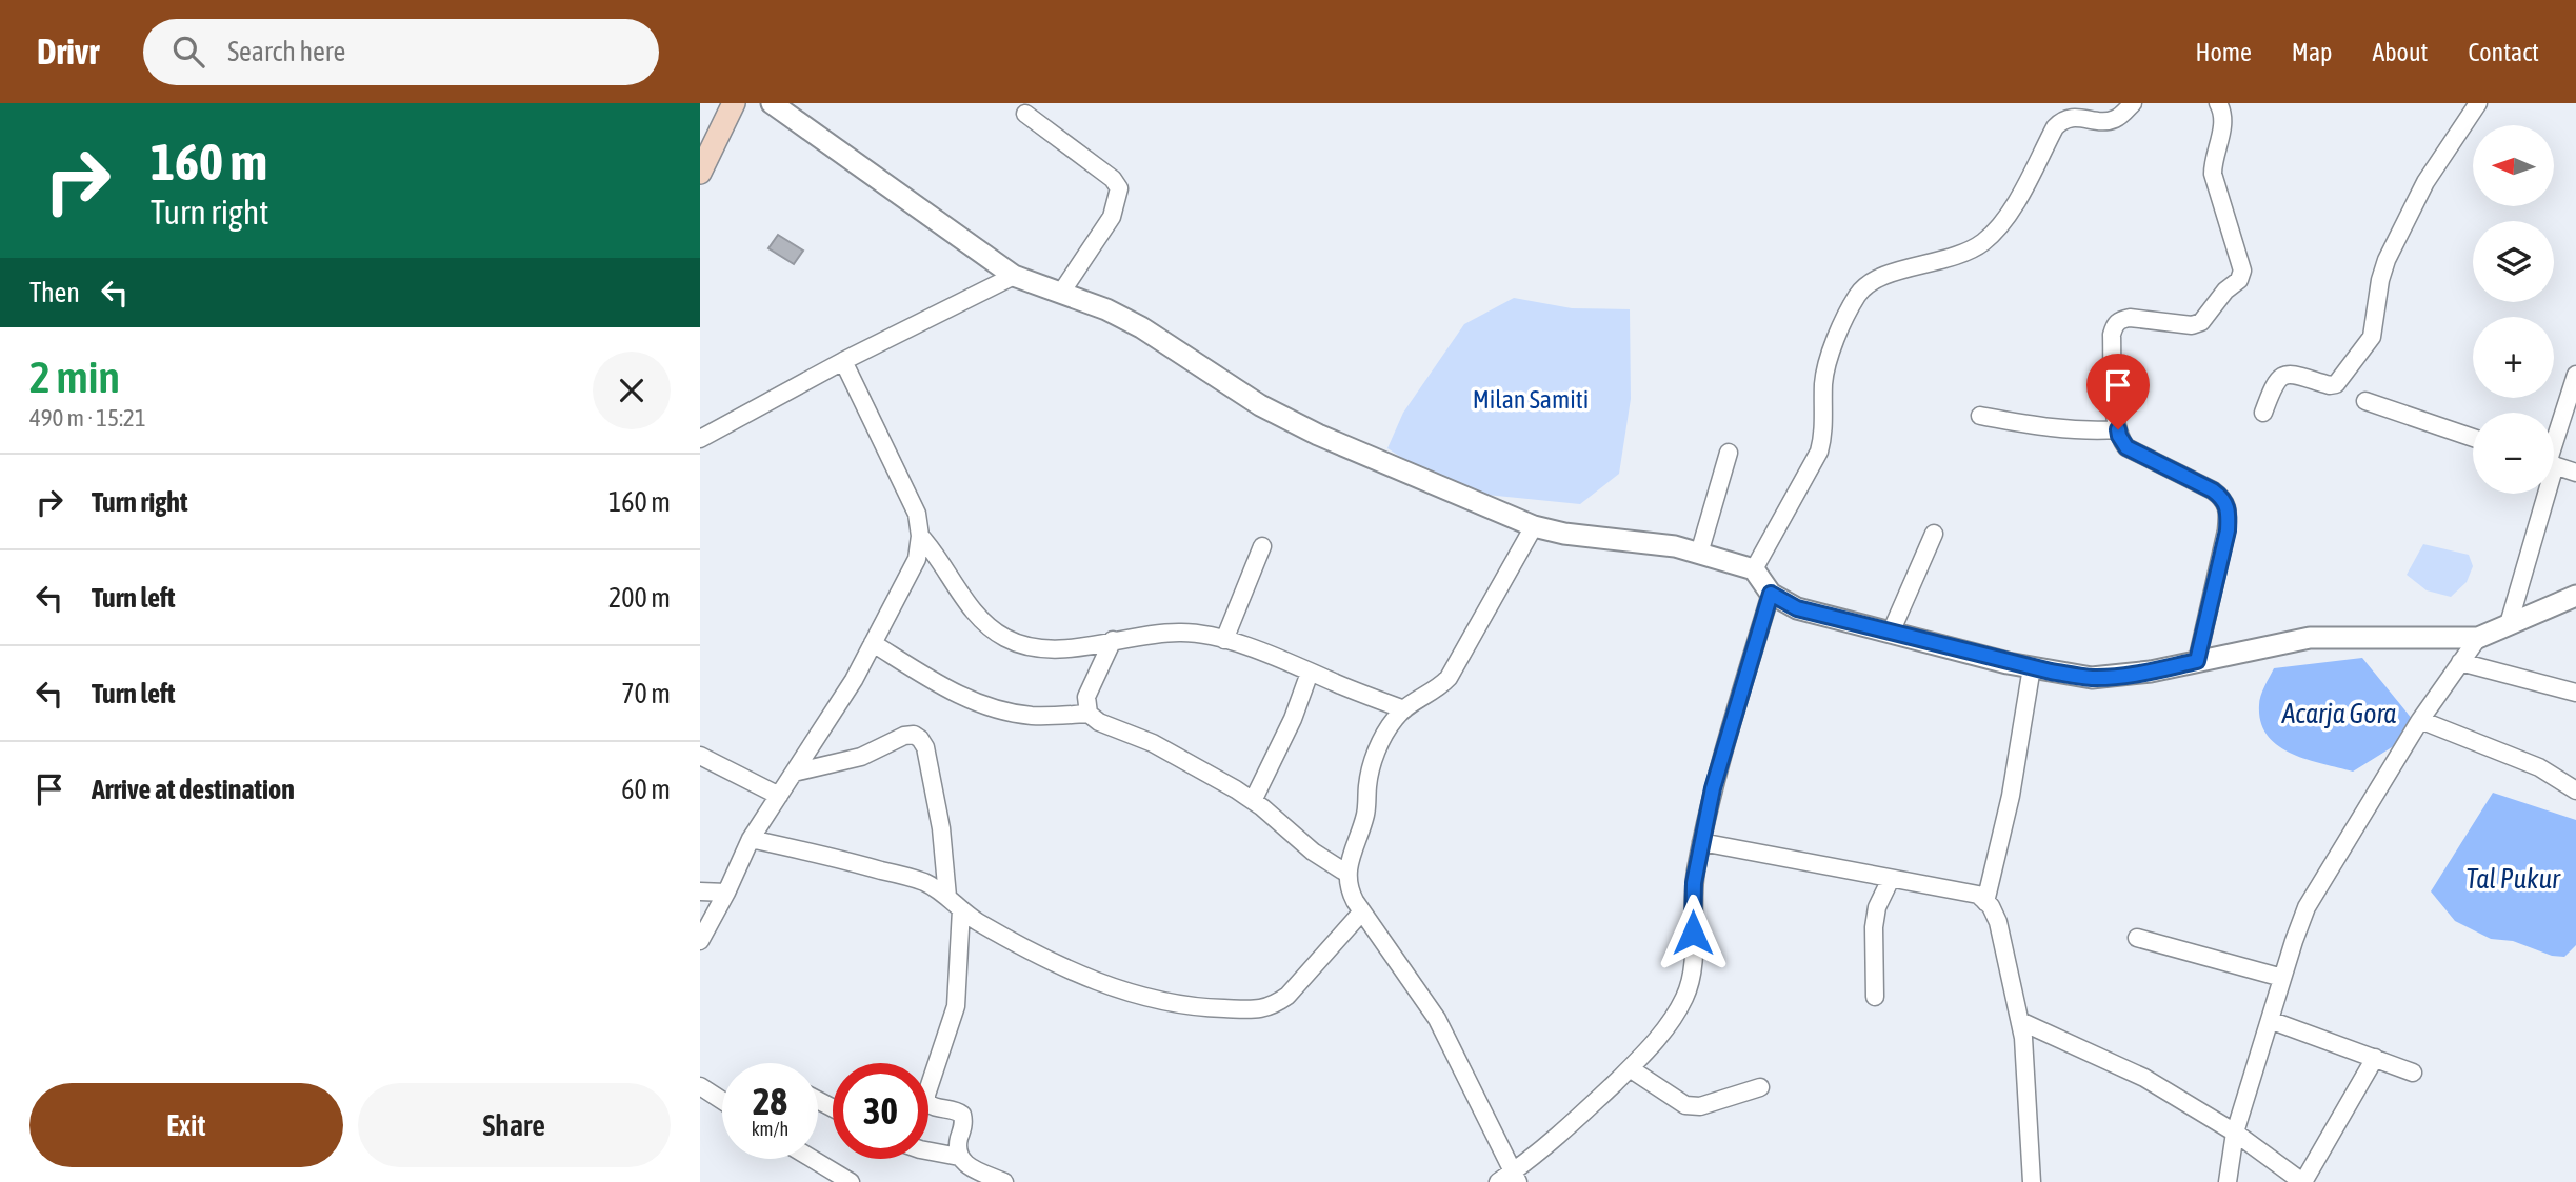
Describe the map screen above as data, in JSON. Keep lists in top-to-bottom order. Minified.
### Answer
{"water":["Acarja Gora","Tal Pukur"],"parks":["Milan Samiti"],"north":"left","page":{"header":"Drivr","search":"Search here","nav":["Home","Map","About","Contact"],"turn":["160 m","Turn right"],"map_buttons":["+","−"],"then":"Then","heading":["2 min","490 m · 15:21"],"list":[{"name":"Turn right","value":"160 m"},{"name":"Turn left","value":"200 m"},{"name":"Turn left","value":"70 m"},{"name":"Arrive at destination","value":"60 m"}],"speed":"28 km/h","limit":"30","buttons":["Exit","Share"]}}
